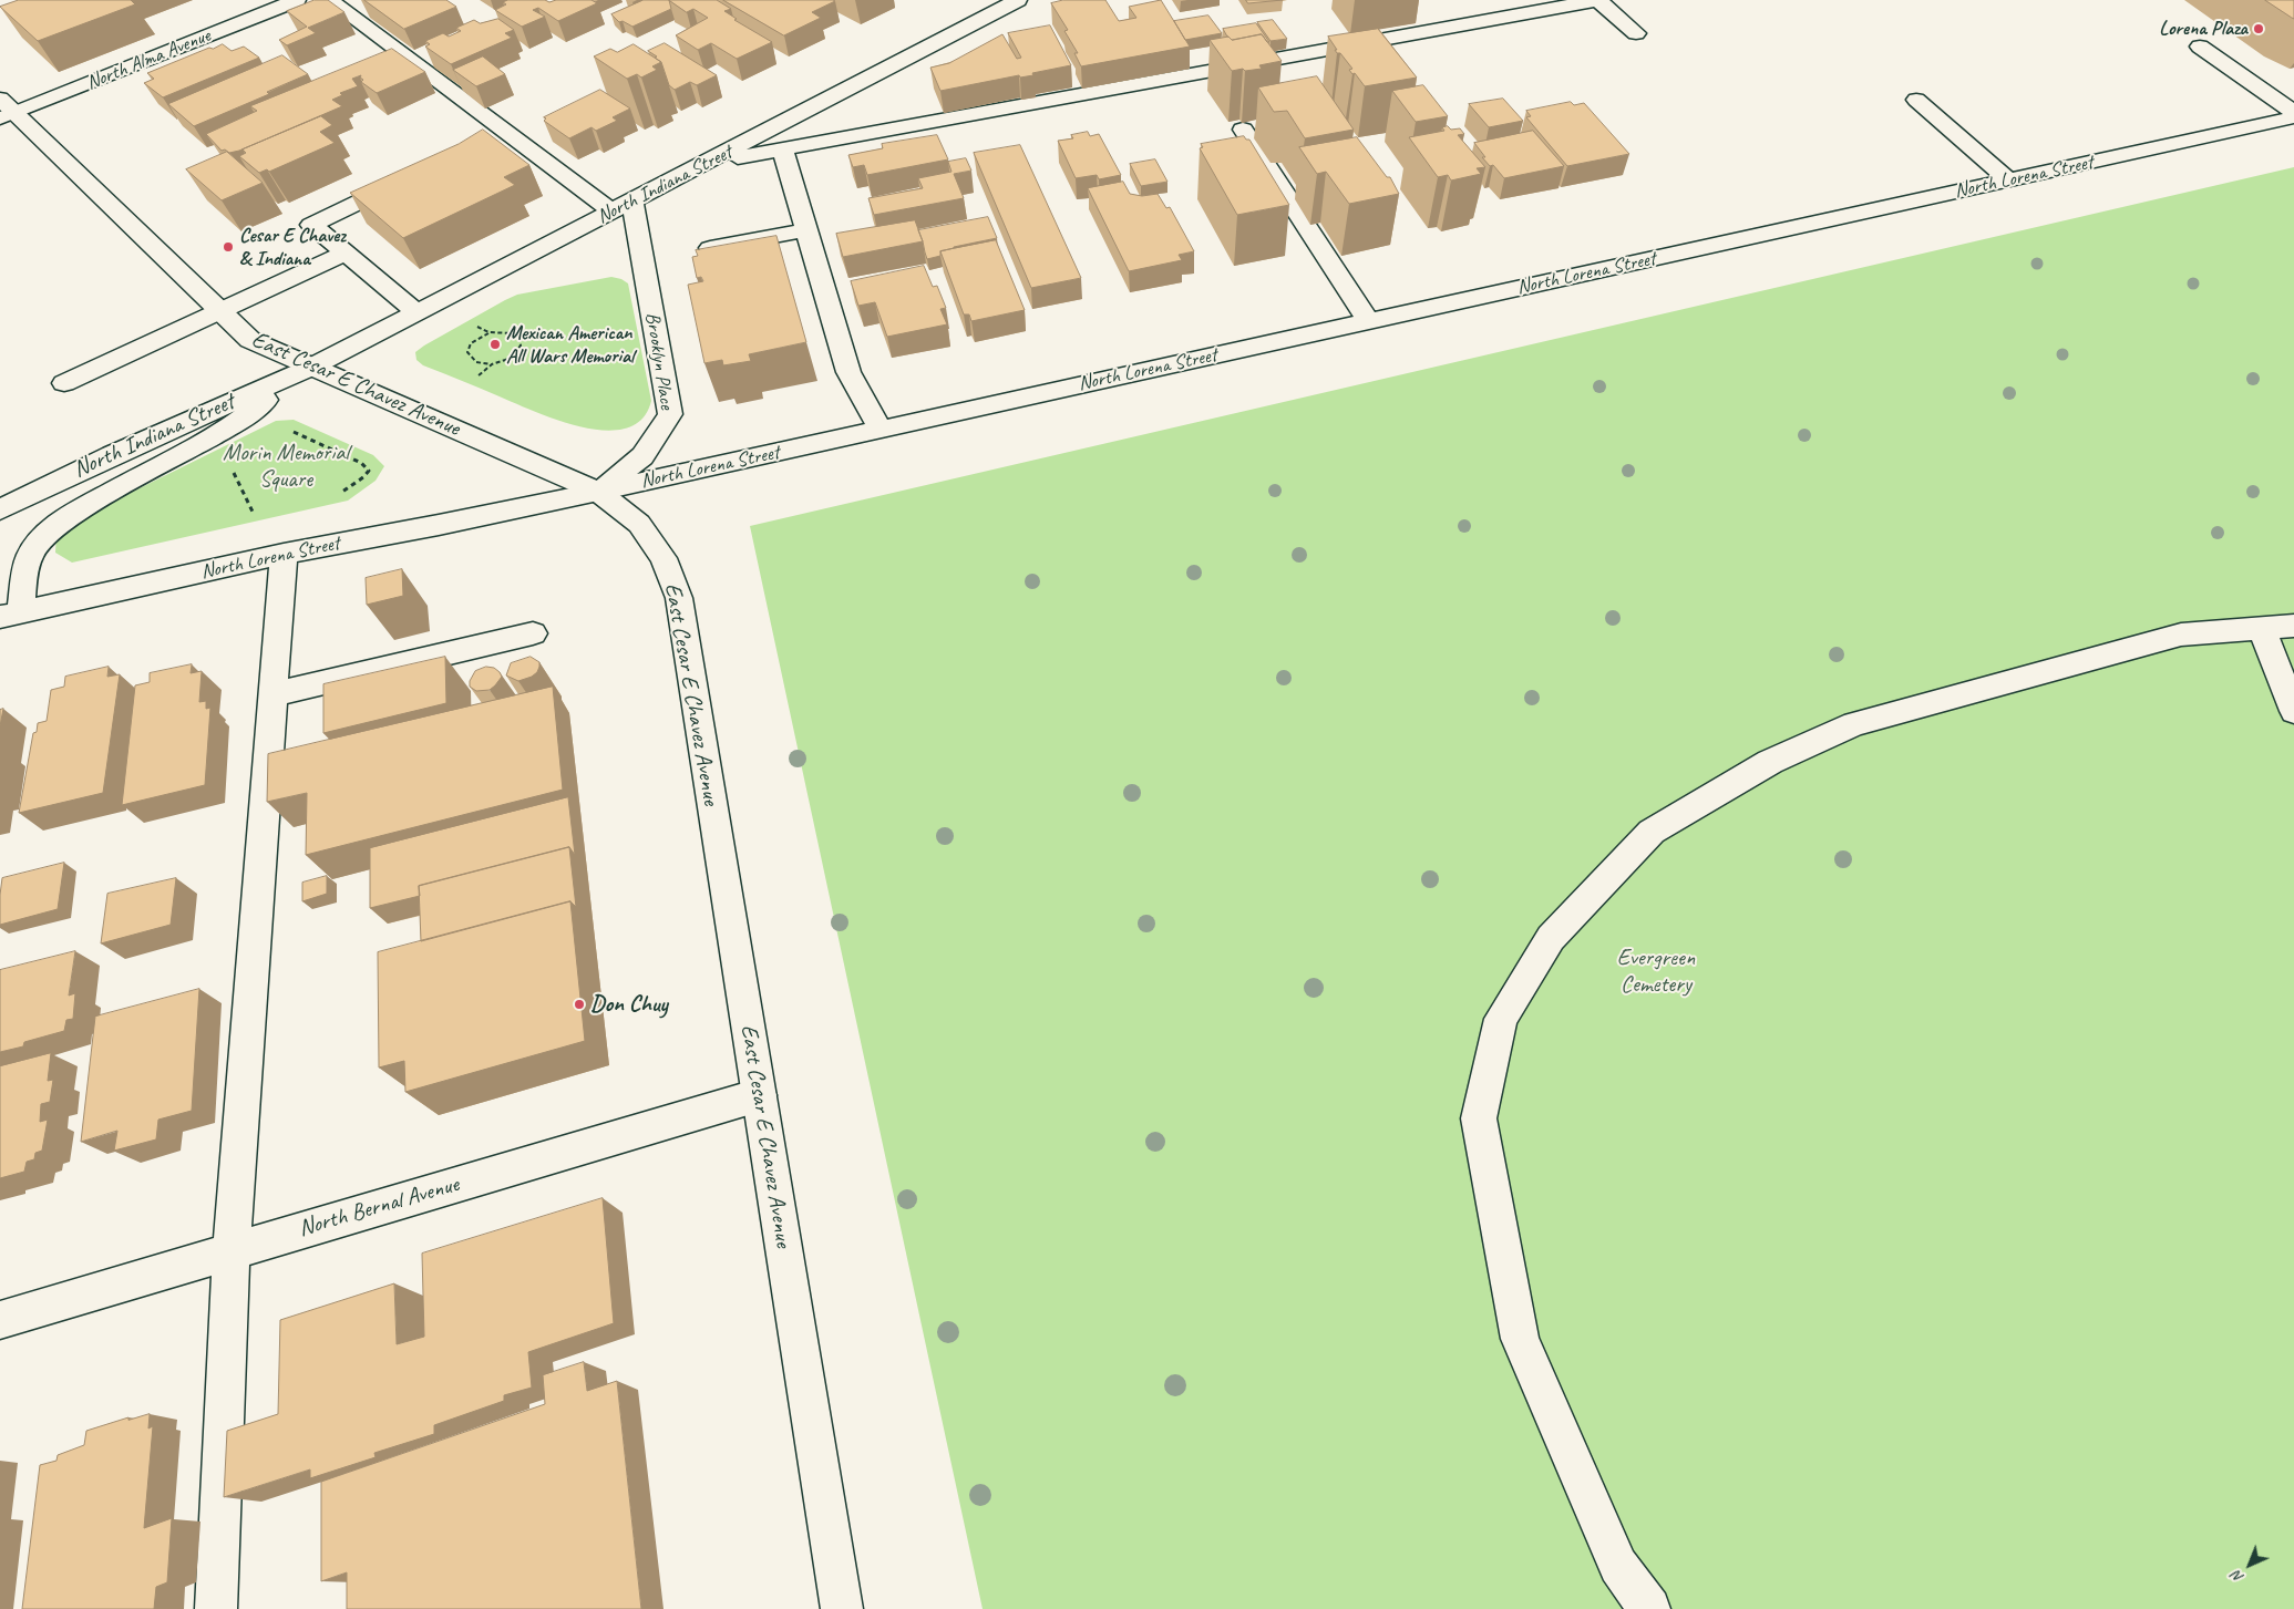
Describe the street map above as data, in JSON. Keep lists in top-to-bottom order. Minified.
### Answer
{"streets":{"street":["North Alma Avenue","North Lorena Street","North Indiana Street","Brooklyn Place","East Cesar E Chavez Avenue","North Bernal Avenue"]},"crossings":[["North Alma Avenue","East Cesar E Chavez Avenue"],["North Lorena Street","North Indiana Street"],["North Lorena Street","Brooklyn Place"],["North Lorena Street","East Cesar E Chavez Avenue"],["North Indiana Street","Brooklyn Place"],["North Indiana Street","East Cesar E Chavez Avenue"],["Brooklyn Place","East Cesar E Chavez Avenue"],["East Cesar E Chavez Avenue","North Bernal Avenue"]],"parks":["Morin Memorial Square","Evergreen Cemetery"],"places":["Lorena Plaza","Cesar E Chavez & Indiana","Mexican American All Wars Memorial","Don Chuy"],"north":"bottom left"}
